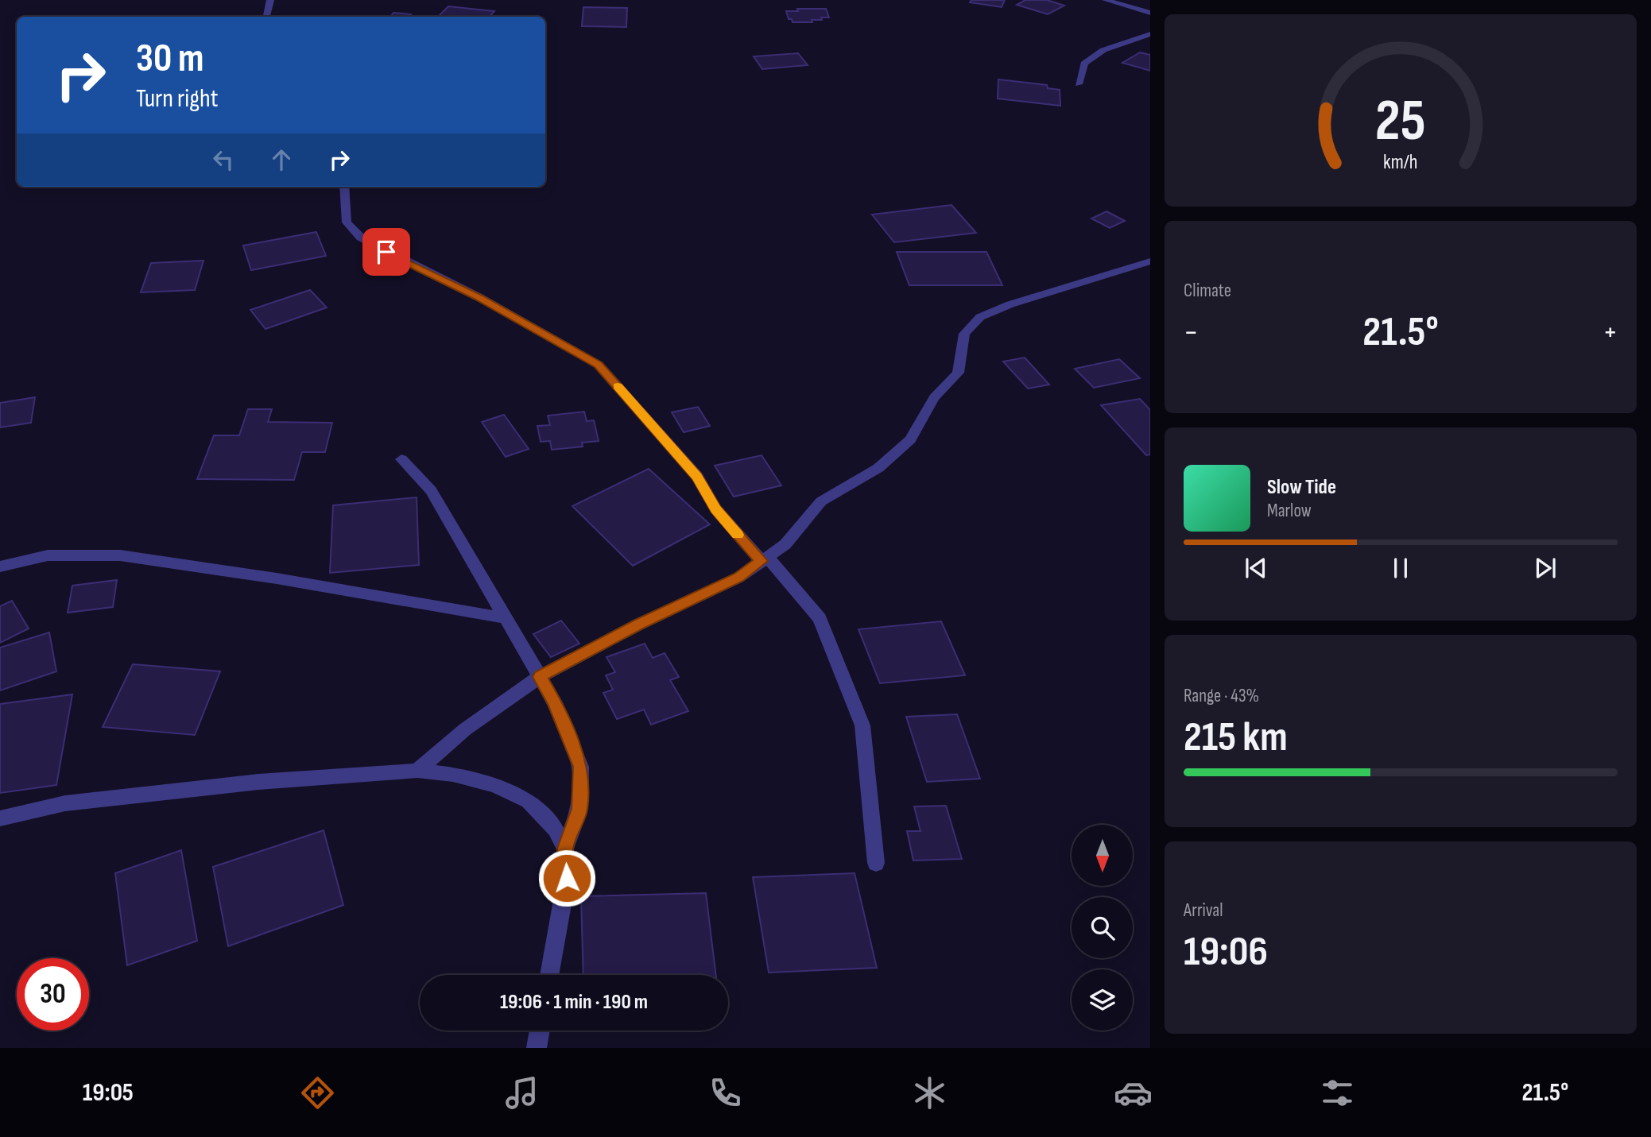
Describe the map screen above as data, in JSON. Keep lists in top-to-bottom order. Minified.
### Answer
{"north":"bottom","page":{"turn":["30 m","Turn right"],"tile":["Climate",["Range · 43%","215 km"],["Arrival","19:06"]],"heat":["−","21.5°","+"],"song":["Slow Tide","Marlow"],"limit":"30","trip":"19:06 · 1 min · 190 m","tabs":["19:05","21.5°"],"gauge":["25","km/h"]}}
